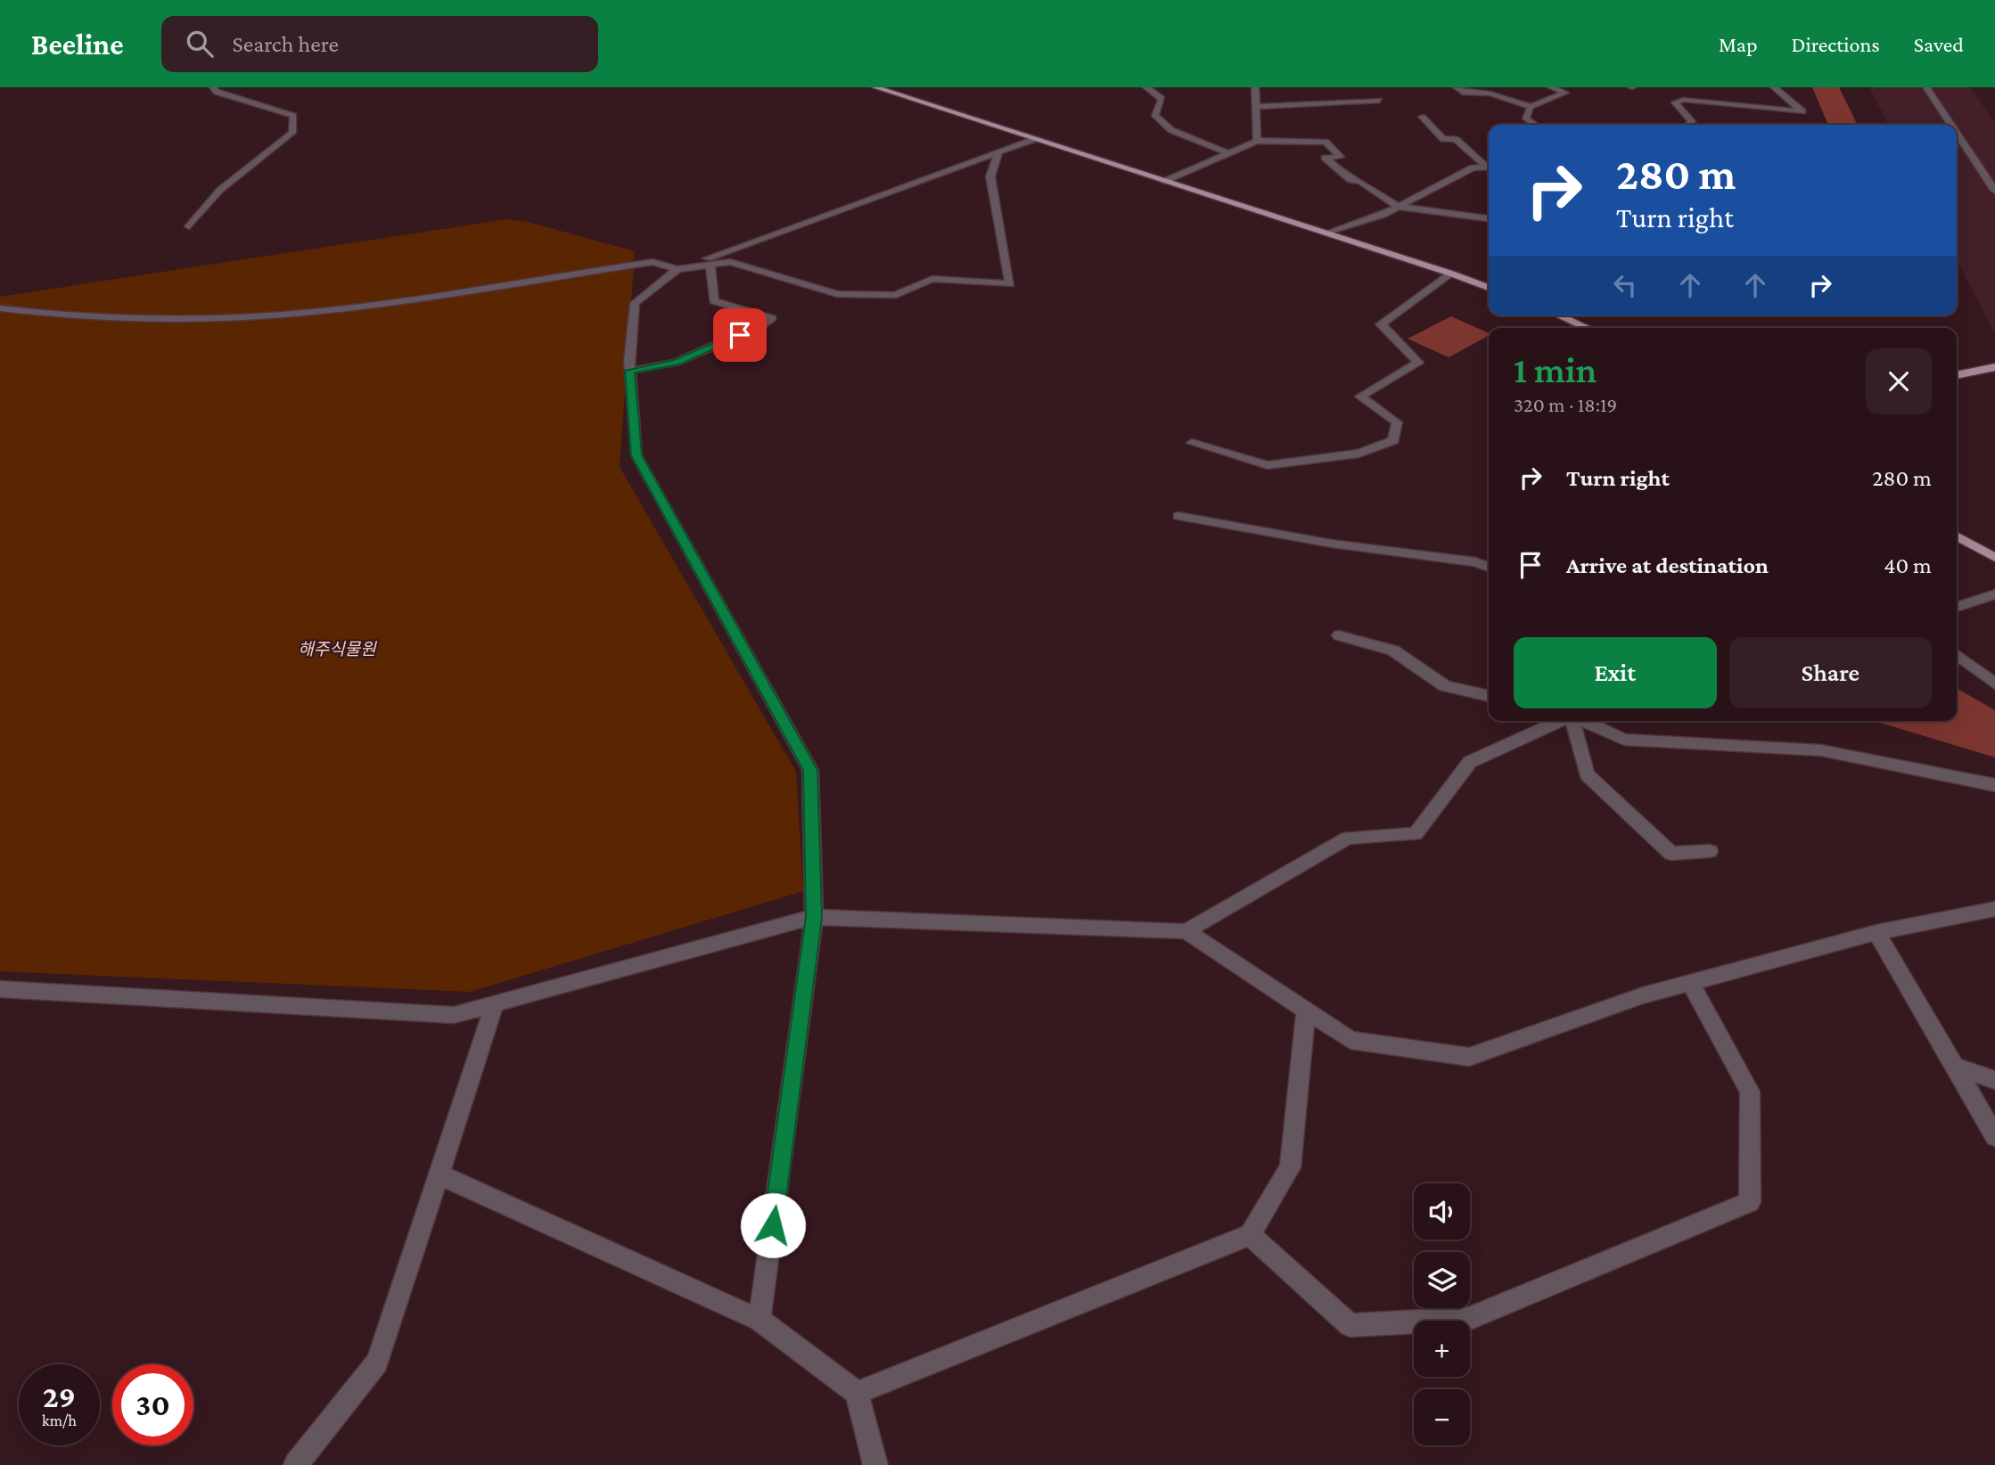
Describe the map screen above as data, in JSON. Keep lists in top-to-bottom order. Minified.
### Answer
{"parks":["해주식물원"],"page":{"header":"Beeline","search":"Search here","nav":["Map","Directions","Saved"],"turn":["280 m","Turn right"],"heading":["1 min","320 m · 18:19"],"list":[{"name":"Turn right","value":"280 m"},{"name":"Arrive at destination","value":"40 m"}],"buttons":["Exit","Share"],"map_buttons":["+","−"],"speed":"29 km/h","limit":"30"}}
